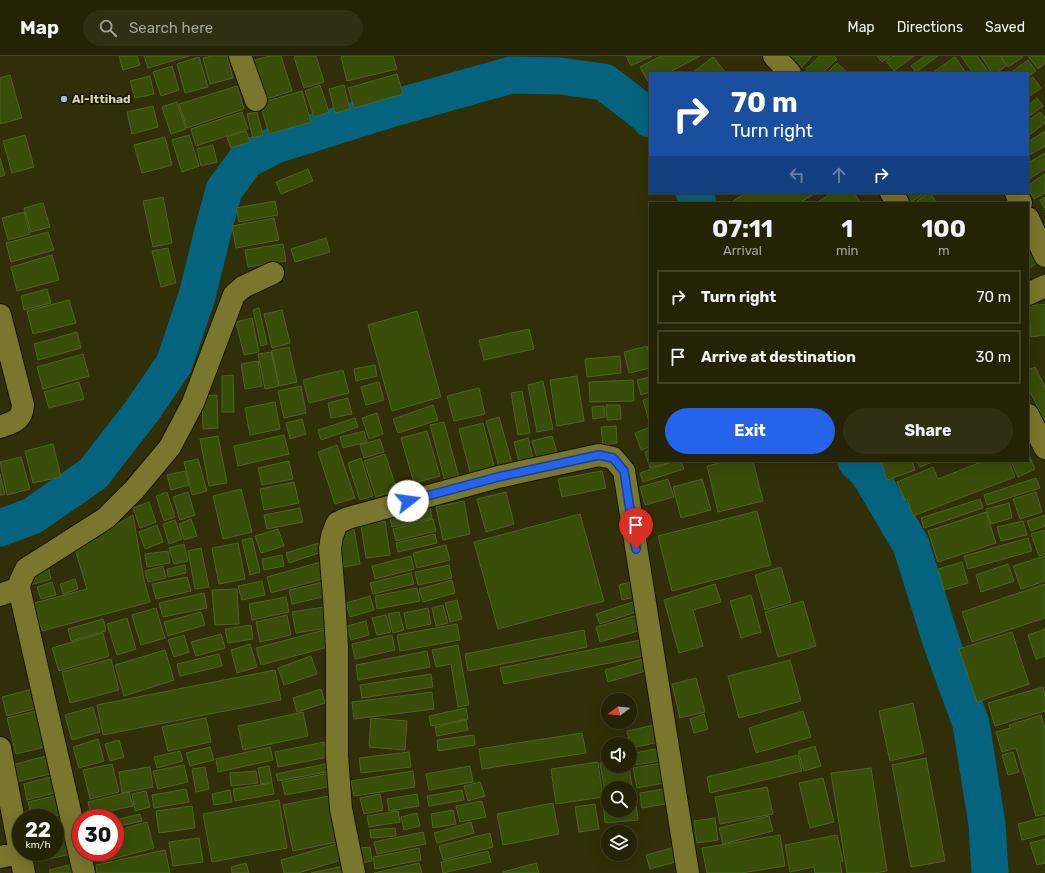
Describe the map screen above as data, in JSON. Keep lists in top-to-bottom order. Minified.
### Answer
{"places":["Al-Ittihad"],"north":"left","page":{"header":"Map","search":"Search here","nav":["Map","Directions","Saved"],"turn":["70 m","Turn right"],"eta":["07:11","Arrival","1","min","100","m"],"list":[{"name":"Turn right","value":"70 m"},{"name":"Arrive at destination","value":"30 m"}],"buttons":["Exit","Share"],"speed":"22 km/h","limit":"30"}}
